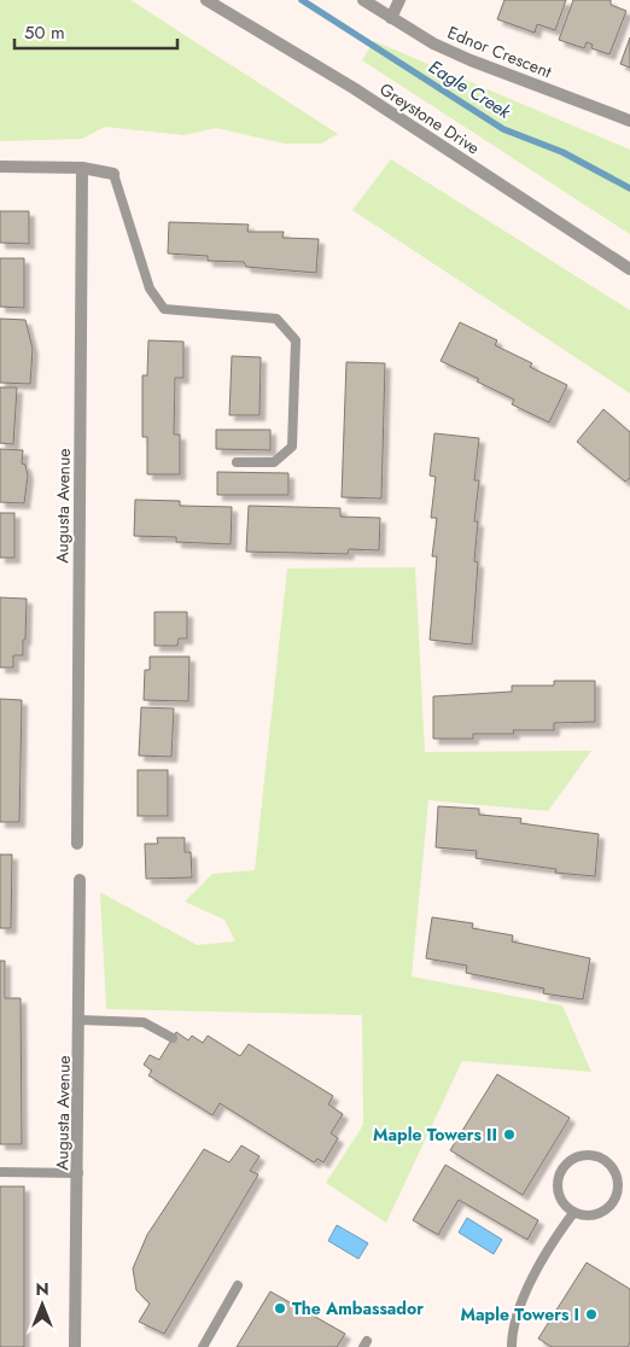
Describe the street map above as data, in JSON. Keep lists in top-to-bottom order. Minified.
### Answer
{"streets":{"street":["Ednor Crescent","Greystone Drive","Augusta Avenue"]},"water":["Eagle Creek"],"places":["Maple Towers II","The Ambassador","Maple Towers I"],"scale_bar":"50 m","north":"top"}
